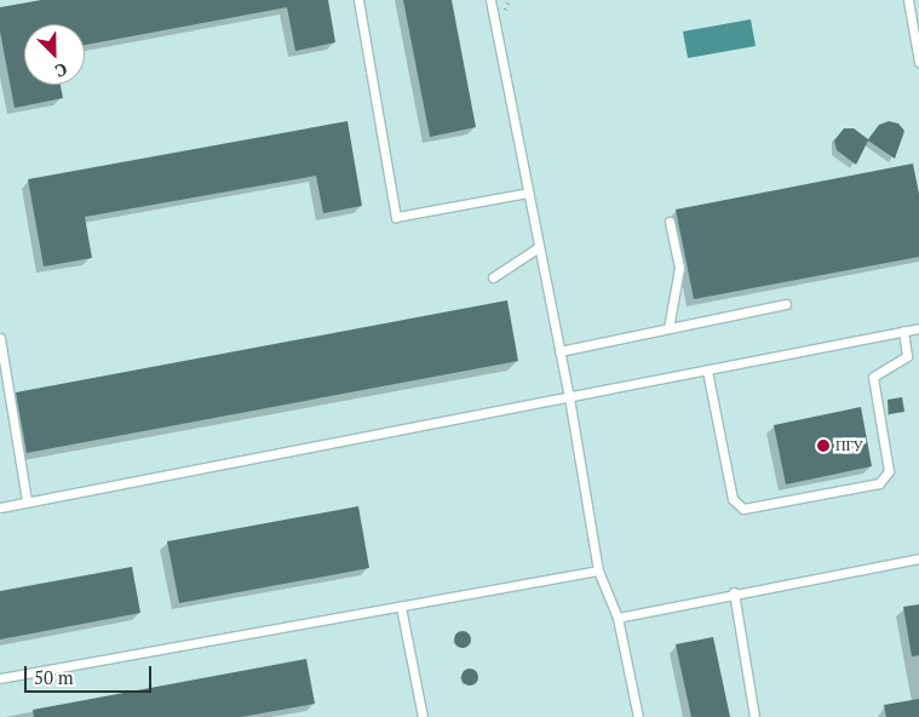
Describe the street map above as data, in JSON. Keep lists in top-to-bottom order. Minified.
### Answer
{"places":["ПГУ"],"scale_bar":"50 m","north":"bottom right"}
